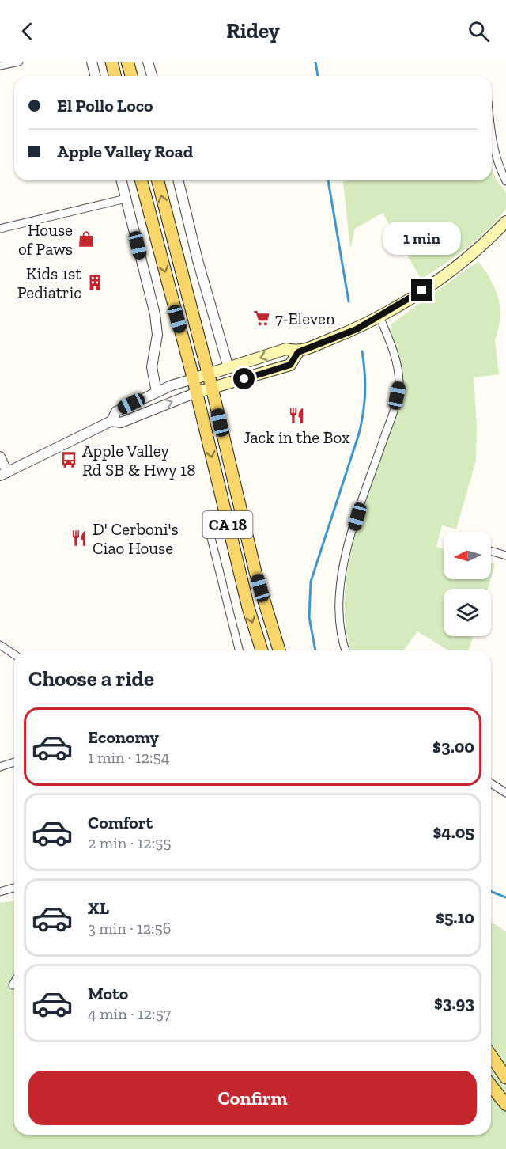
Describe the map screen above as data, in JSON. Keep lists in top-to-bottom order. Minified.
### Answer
{"streets":{"main road":["CA 18"]},"places":{"shop":["House of Paws"],"building":["Kids 1st Pediatric"],"supermarket":["7-Eleven"],"restaurant":["Jack in the Box","D' Cerboni's Ciao House"],"bus stop":["Apple Valley Rd SB & Hwy 18"]},"north":"left","page":{"header":"Ridey","banner":["El Pollo Loco","Apple Valley Road"],"bubble":"1 min","heading":"Choose a ride","list":[{"name":"Economy","note":"1 min · 12:54","value":"$3.00"},{"name":"Comfort","note":"2 min · 12:55","value":"$4.05"},{"name":"XL","note":"3 min · 12:56","value":"$5.10"},{"name":"Moto","note":"4 min · 12:57","value":"$3.93"}],"buttons":"Confirm"}}
